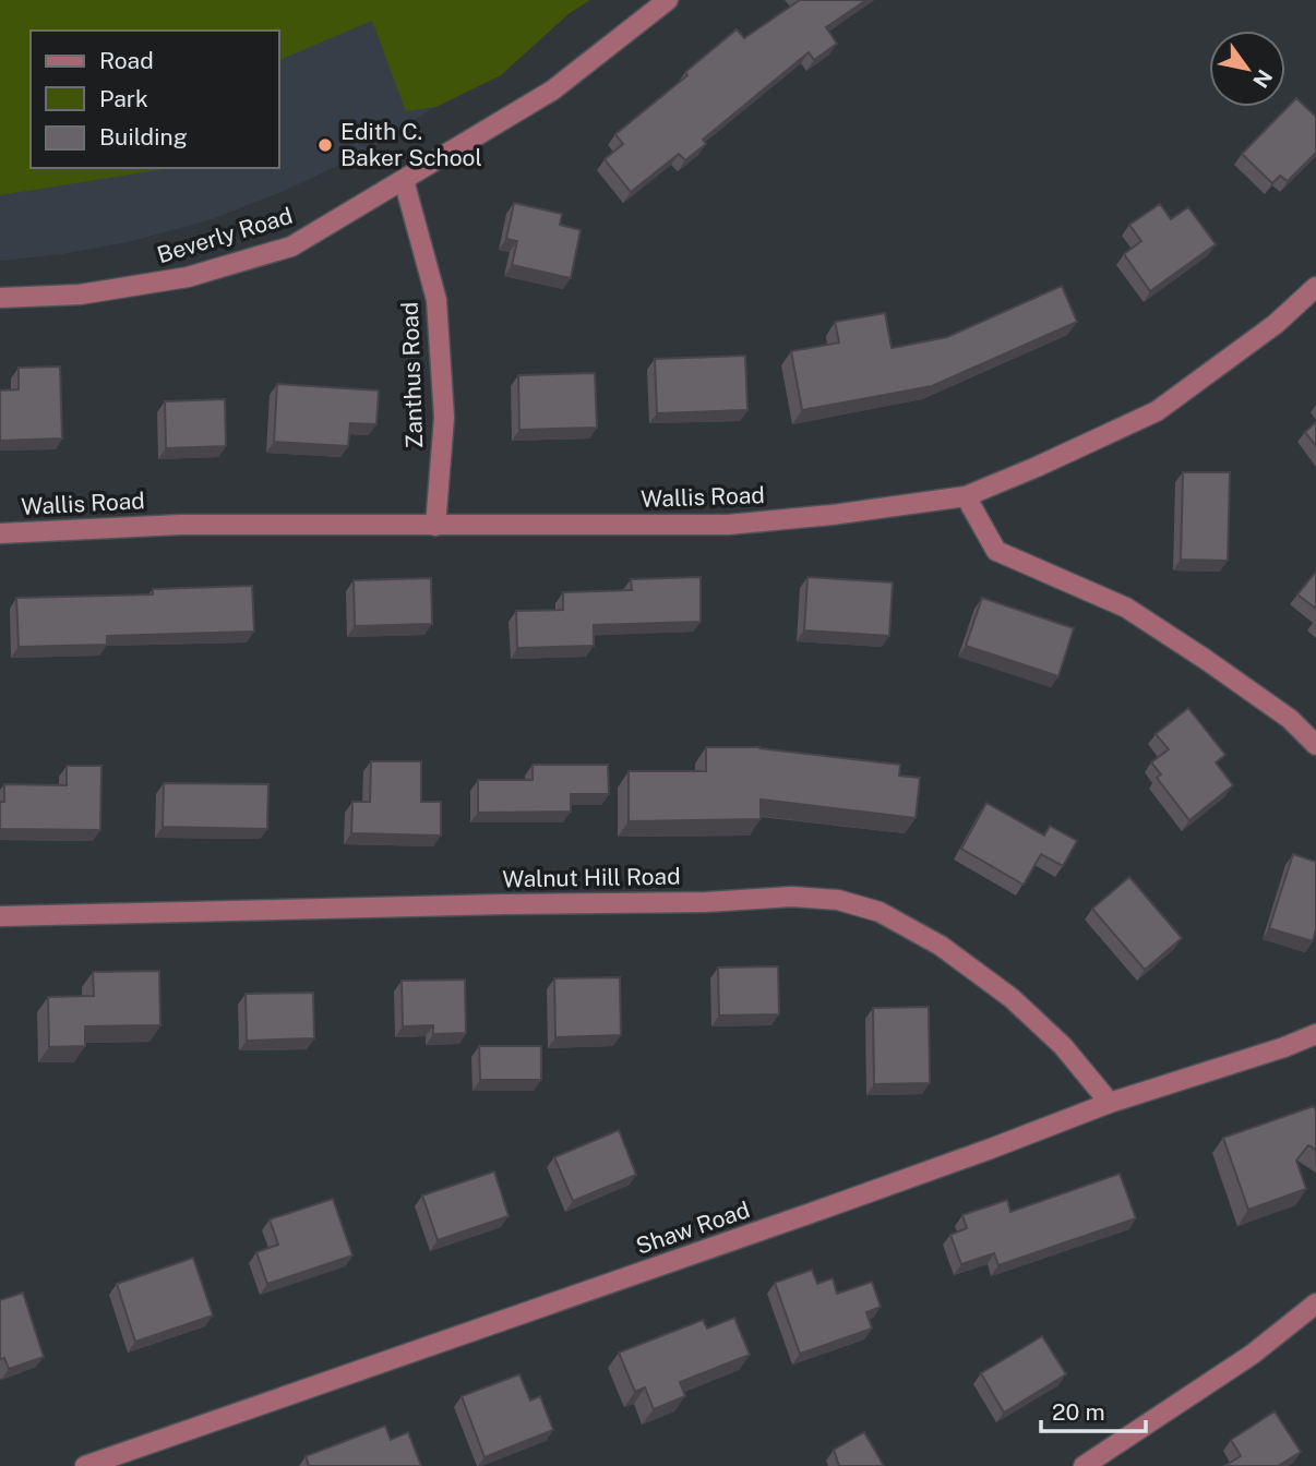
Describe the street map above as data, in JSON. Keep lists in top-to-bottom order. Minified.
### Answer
{"streets":{"street":["Beverly Road","Zanthus Road","Wallis Road","Walnut Hill Road","Shaw Road"]},"crossings":[["Beverly Road","Zanthus Road"],["Zanthus Road","Wallis Road"],["Walnut Hill Road","Shaw Road"]],"places":["Edith C. Baker School"],"legend":["Road","Park","Building"],"scale_bar":"20 m","north":"bottom right"}
